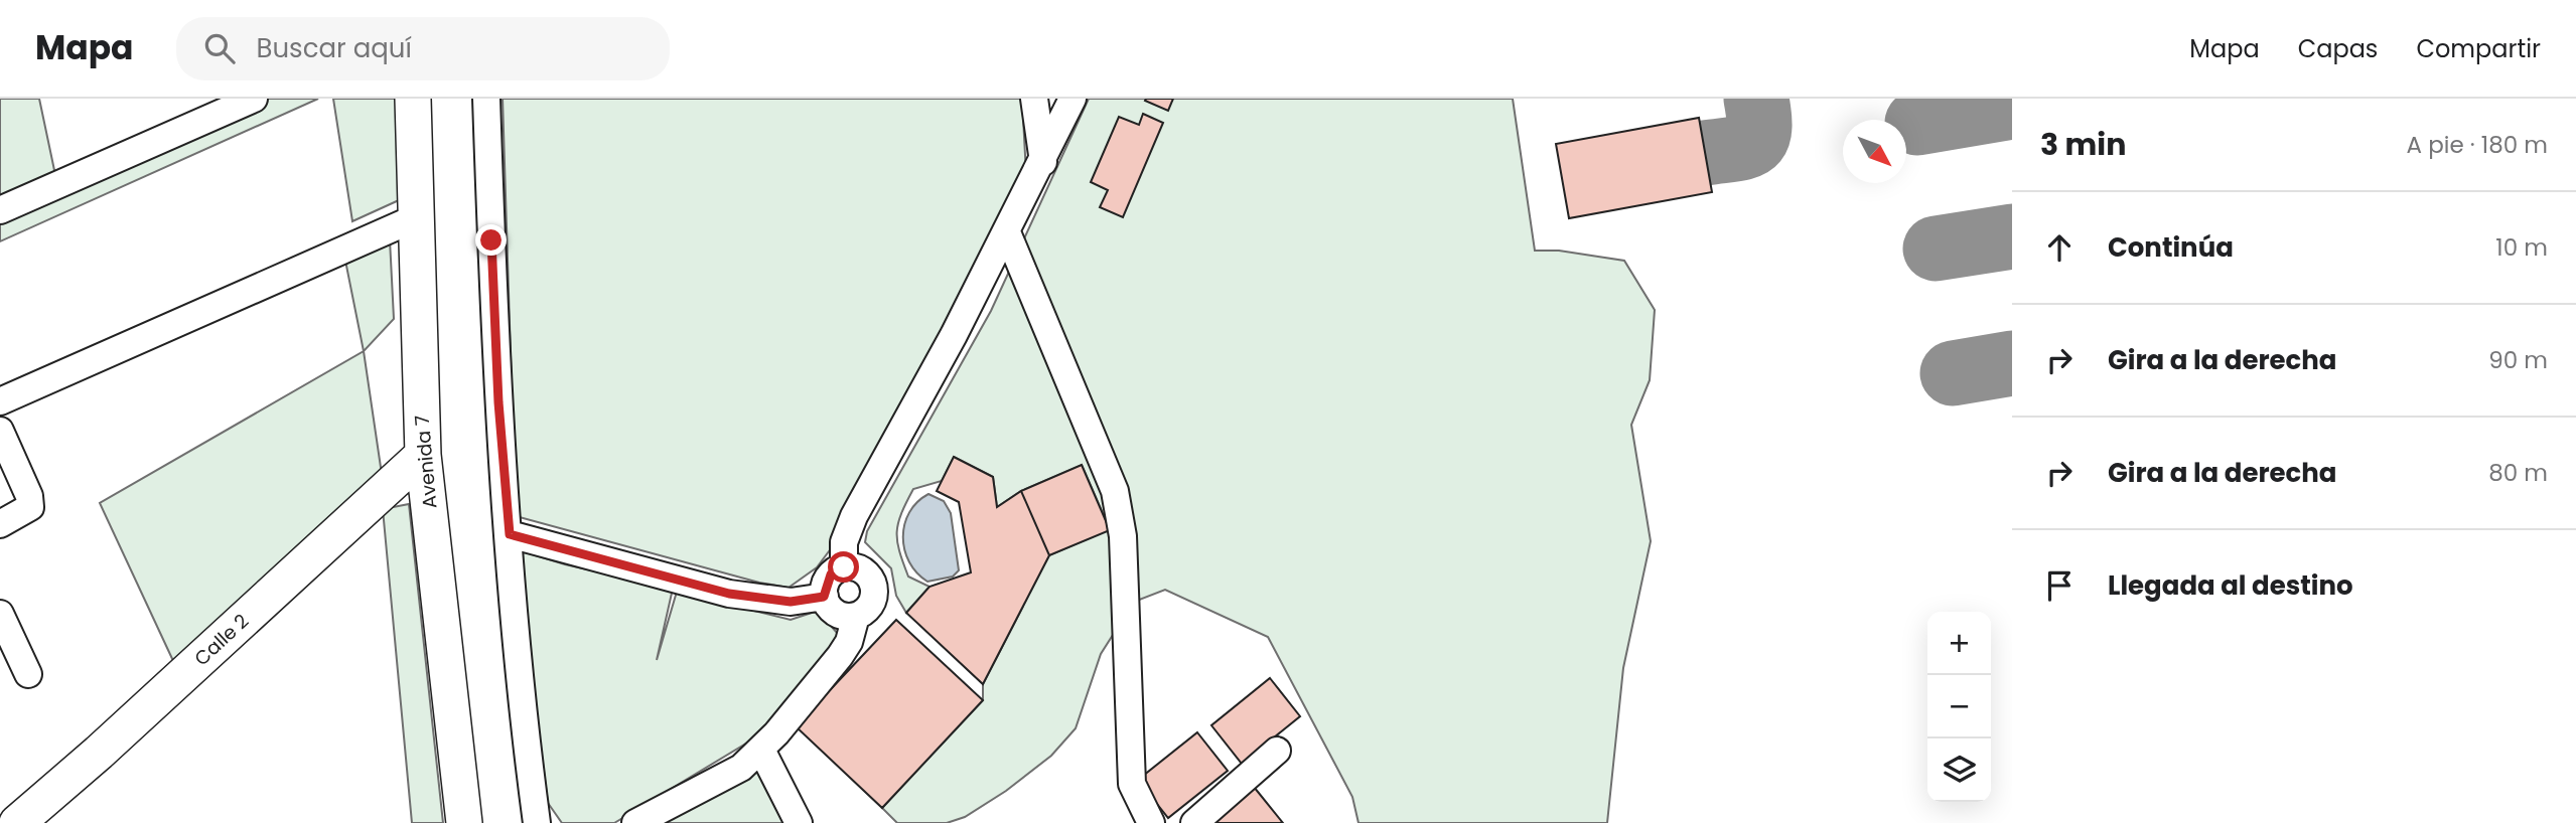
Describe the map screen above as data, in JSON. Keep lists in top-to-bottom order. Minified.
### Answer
{"streets":{"main road":["Avenida 7","Calle 2"]},"crossings":[["Avenida 7","Calle 2"]],"north":"bottom right","page":{"header":"Mapa","search":"Buscar aquí","nav":["Mapa","Capas","Compartir"],"heading":["3 min","A pie · 180 m"],"list":[["Continúa","10 m"],["Gira a la derecha","90 m"],["Gira a la derecha","80 m"],"Llegada al destino"],"map_buttons":["+","−"]}}
